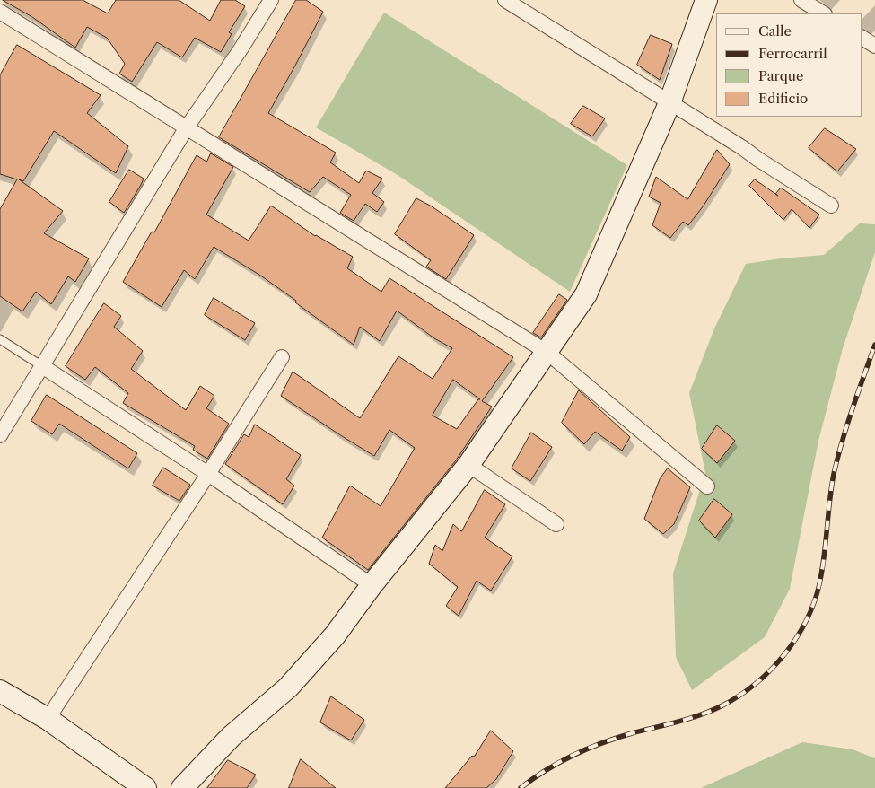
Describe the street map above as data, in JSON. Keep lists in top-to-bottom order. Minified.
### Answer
{"legend":["Calle","Ferrocarril","Parque","Edificio"]}
